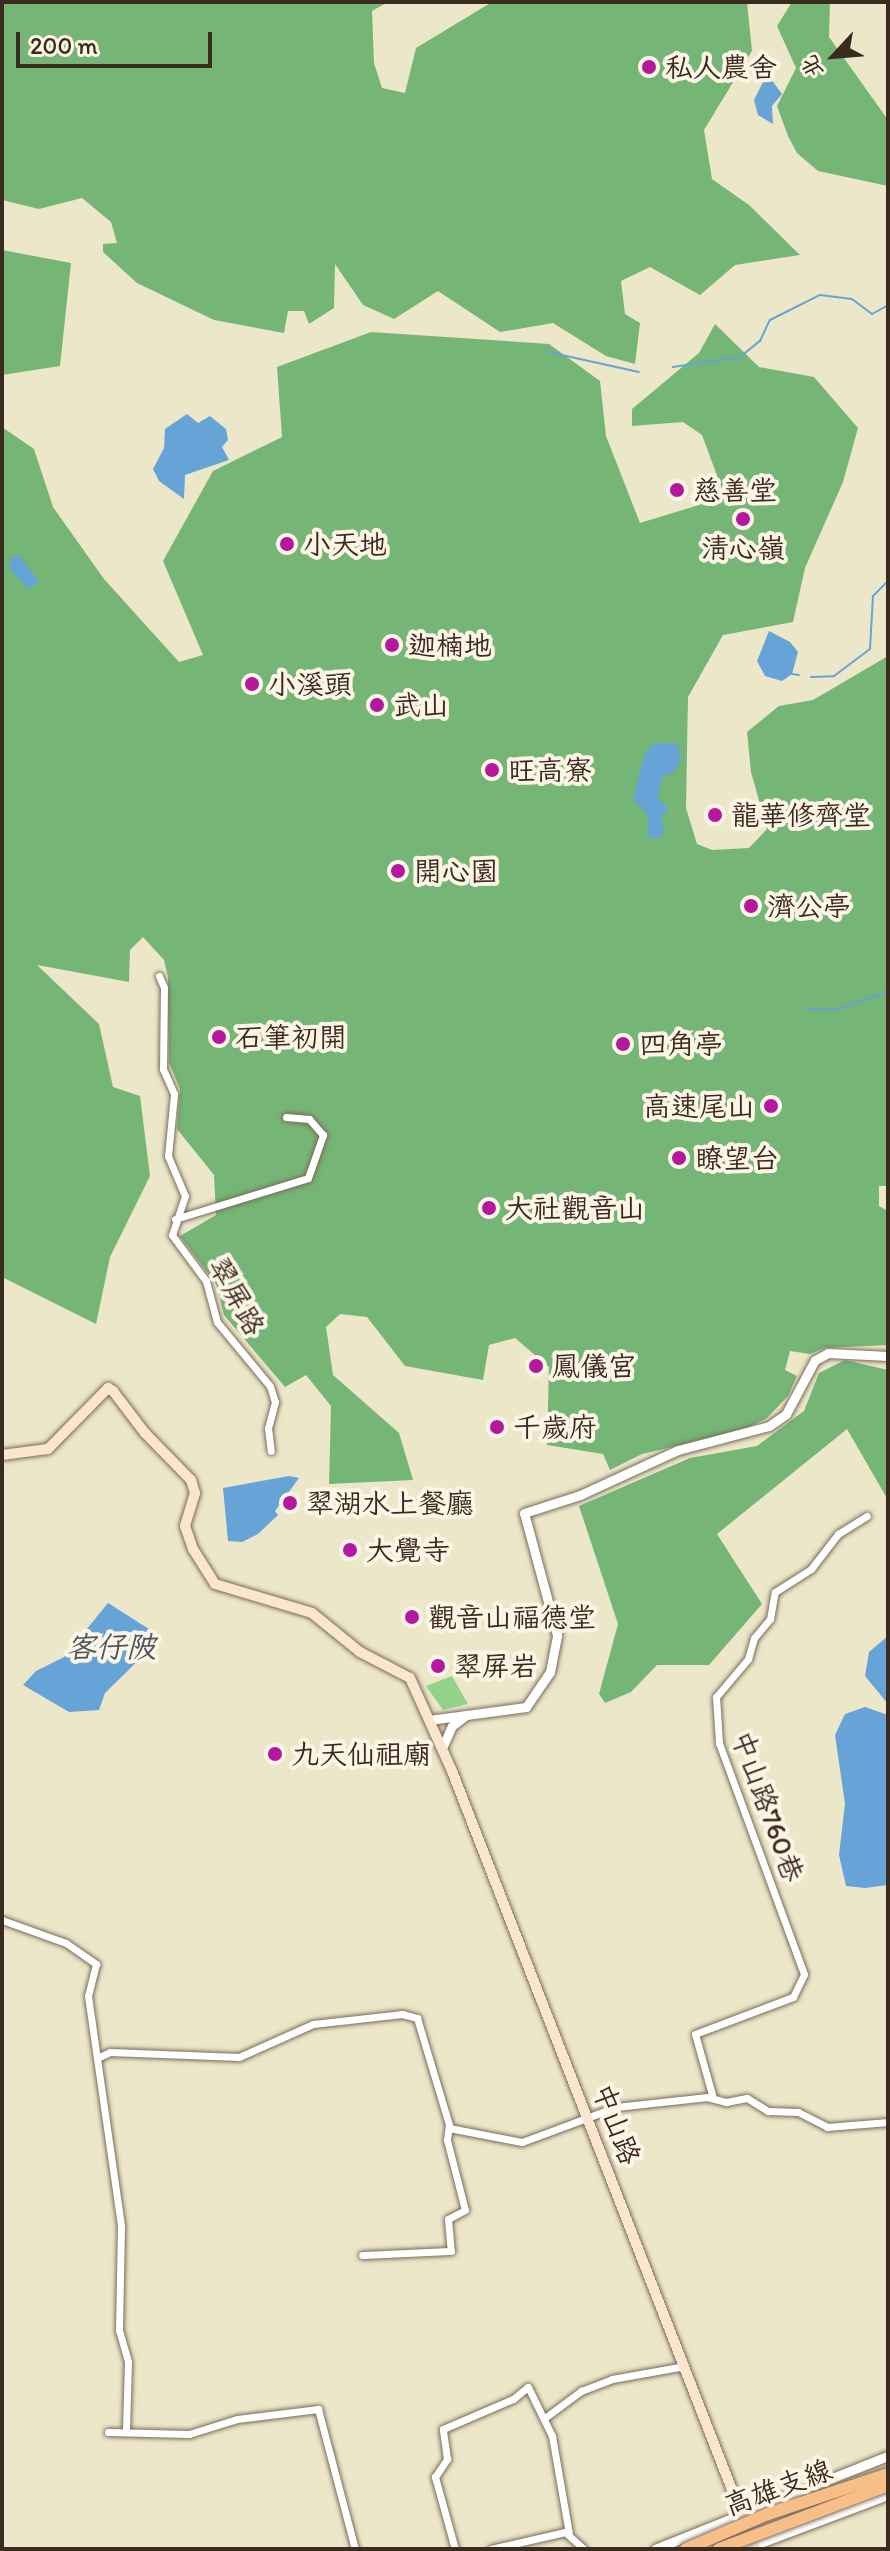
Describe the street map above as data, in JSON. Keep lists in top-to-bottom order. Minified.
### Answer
{"streets":{"highway":["高雄支線"],"main road":["中山路"],"street":["翠屏路","中山路760巷"]},"water":["客仔陂"],"places":["私人農舍","慈善堂","清心嶺","小天地","迦楠地","小溪頭","武山","旺高寮","龍華修齊堂","開心園","濟公亭","石筆初開","四角亭","高速尾山","瞭望台","大社觀音山","鳳儀宮","千歲府","翠湖水上餐廳","大覺寺","觀音山福德堂","翠屏岩","九天仙祖廟"],"scale_bar":"200 m","north":"bottom left"}
